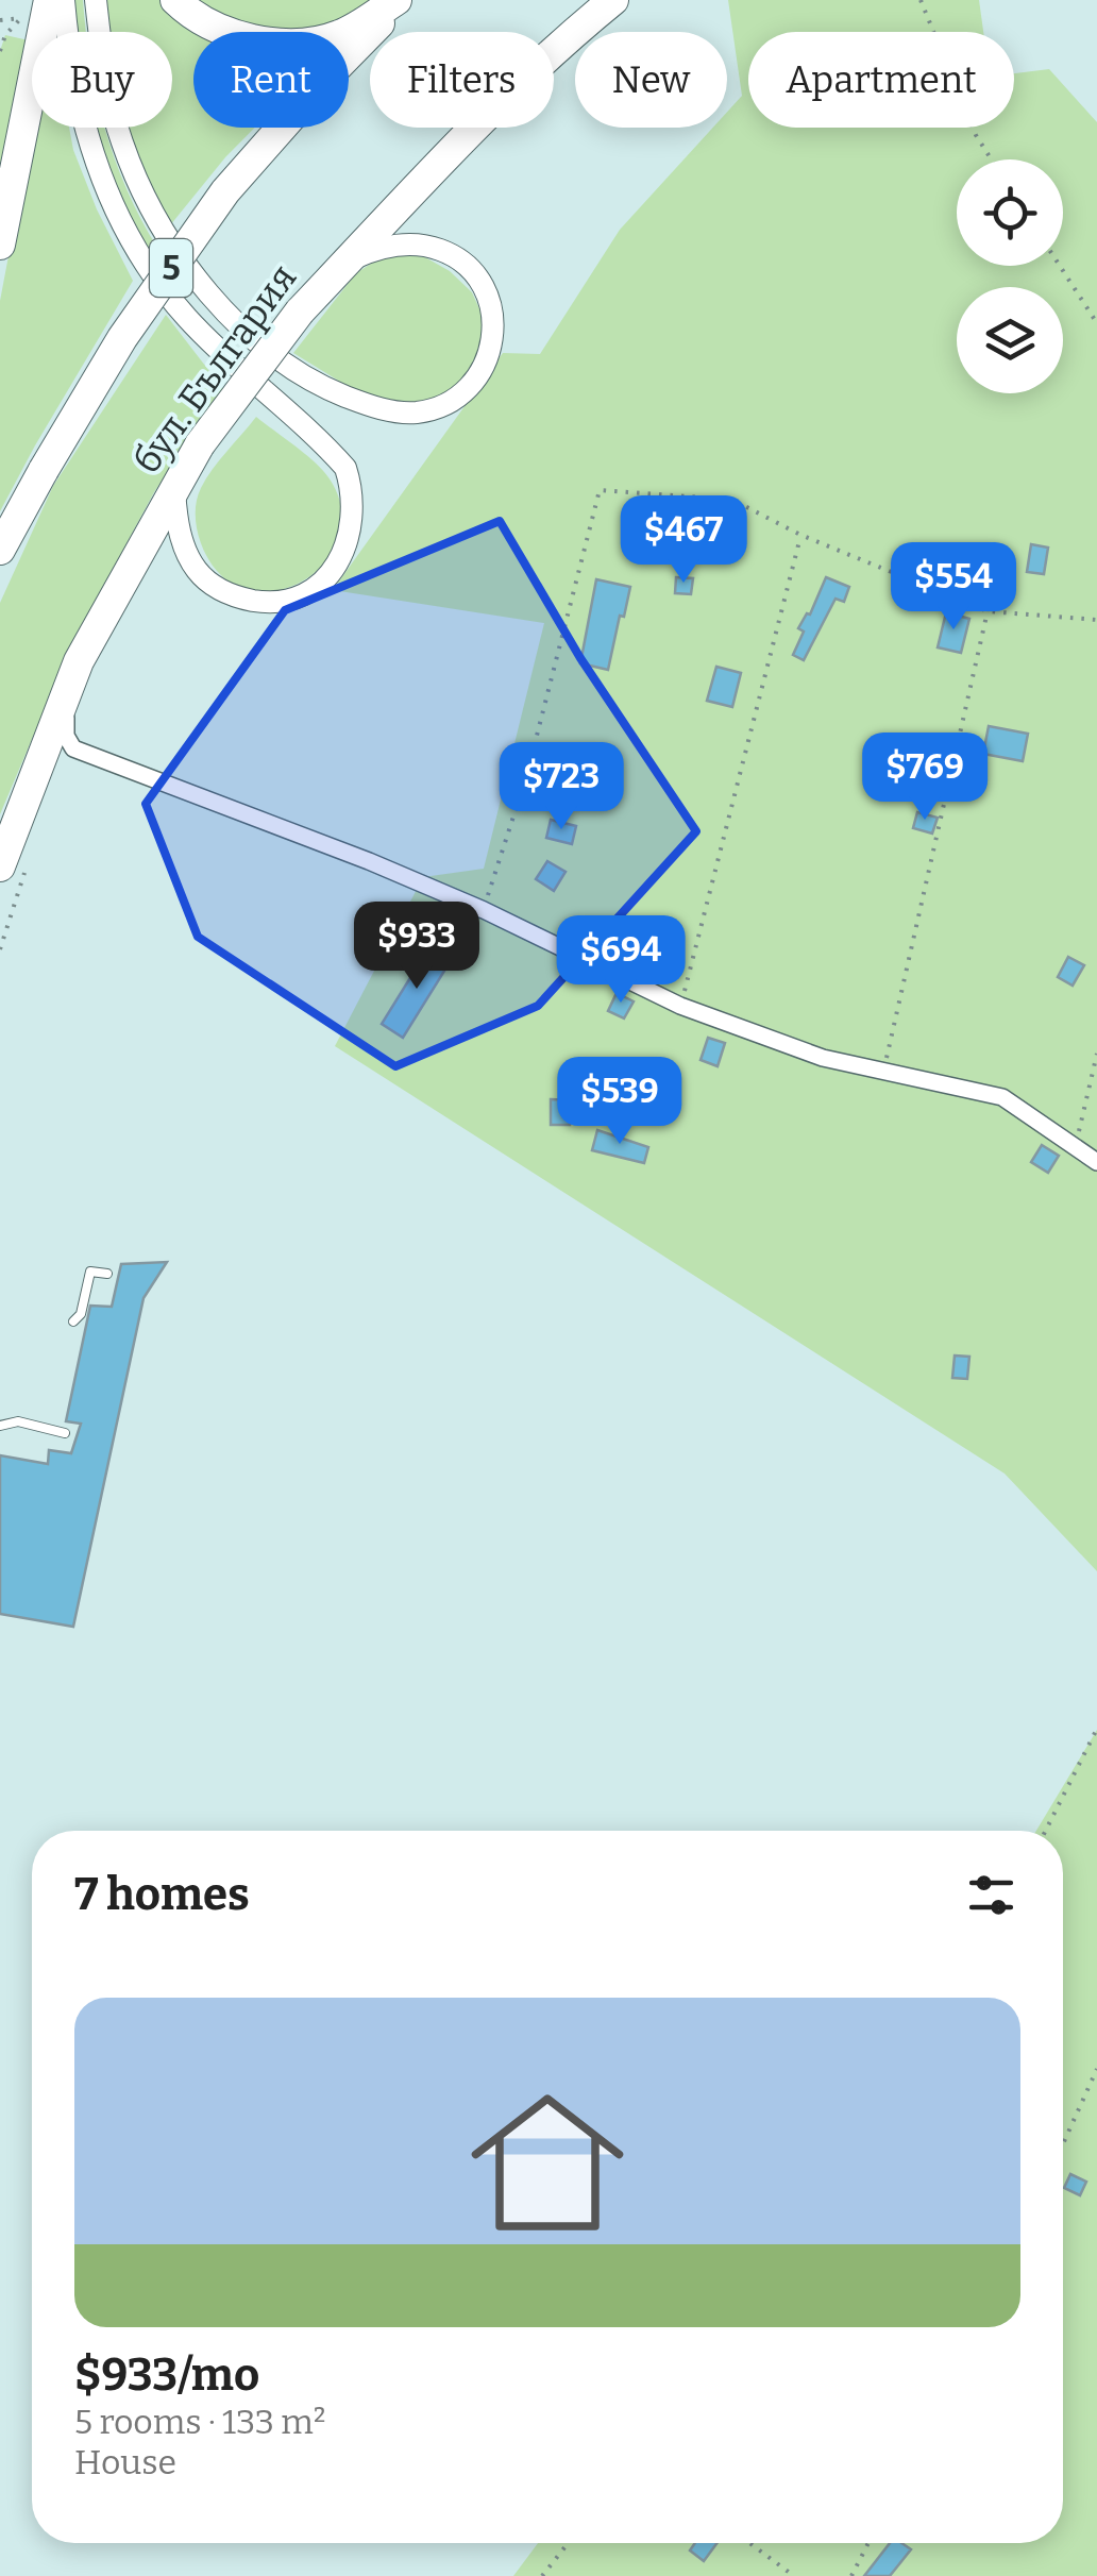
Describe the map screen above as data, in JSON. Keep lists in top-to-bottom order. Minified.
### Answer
{"streets":{"highway":["5","бул. България"]},"page":{"chip":["Buy","Rent","Filters","New","Apartment"],"price":["$467","$554","$769","$723","$933","$694","$539"],"heading":"7 homes","list":[{"name":"$933/mo","note":"5 rooms · 133 m² · House"}]}}
